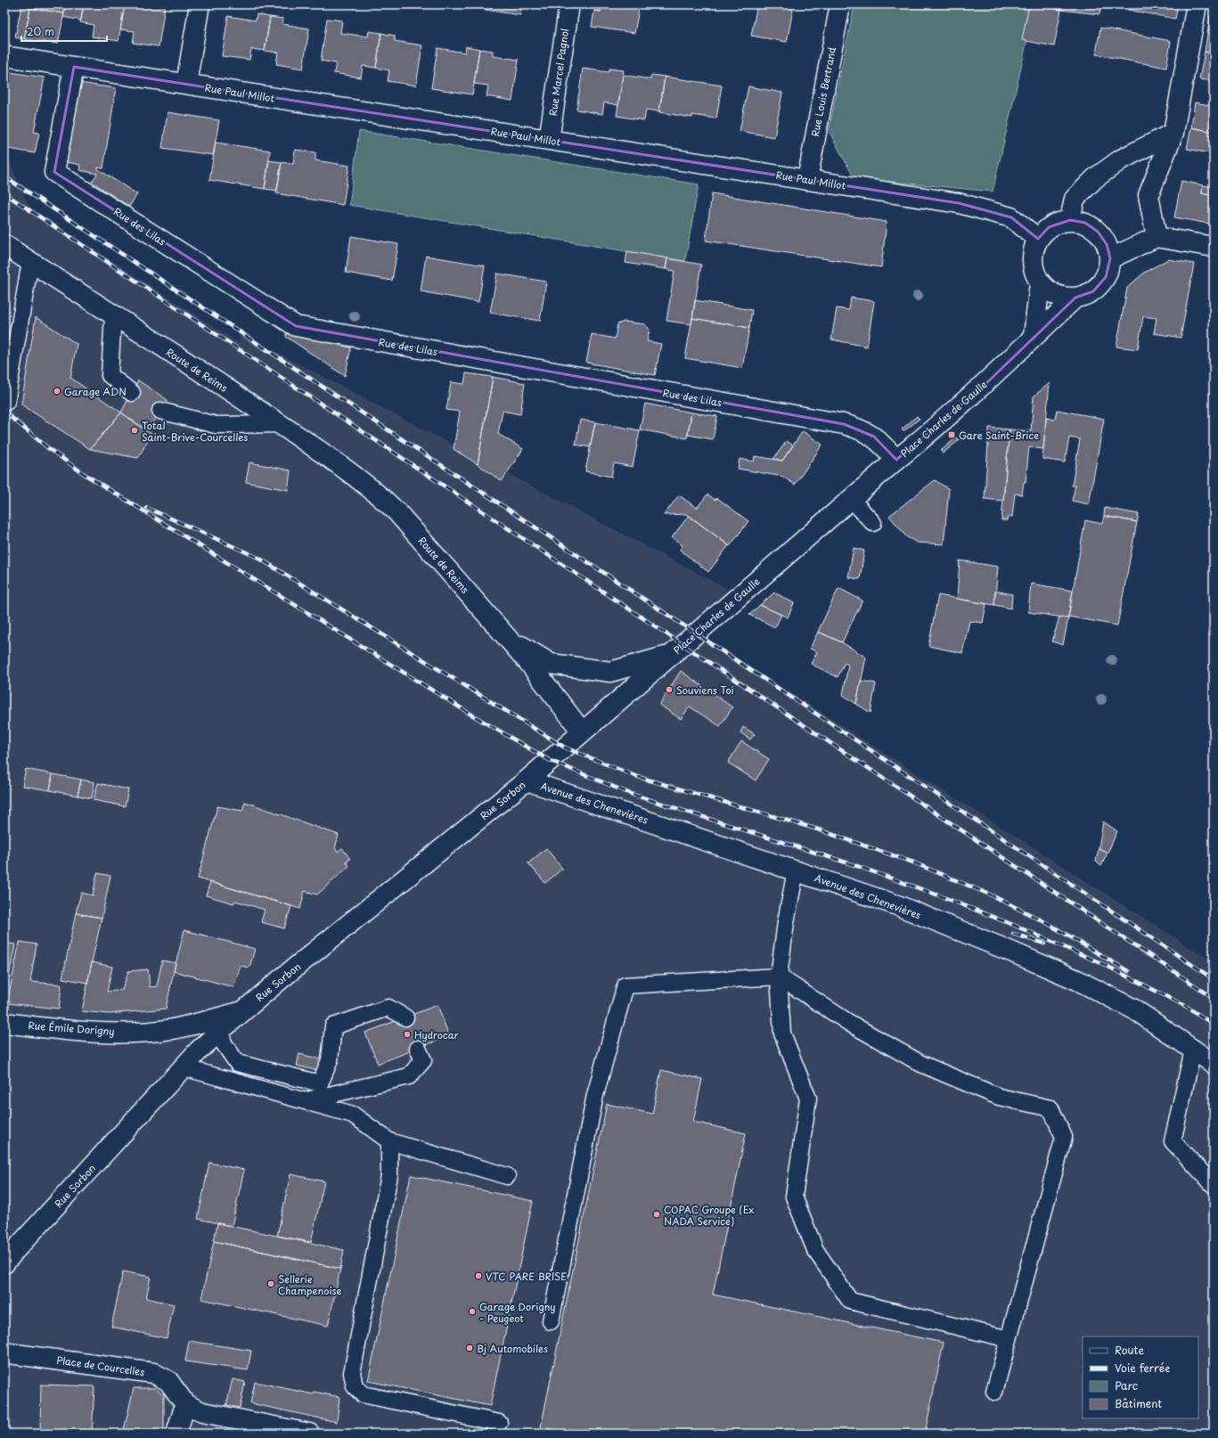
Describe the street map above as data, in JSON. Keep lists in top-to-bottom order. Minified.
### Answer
{"streets":{"street":["Rue Marcel Pagnol","Rue Louis Bertrand","Rue Paul Millot","Rue des Lilas","Route de Reims","Place Charles de Gaulle","Rue Sorbon","Avenue des Chenevières","Rue Émile Dorigny","Place de Courcelles"]},"crossings":[["Rue Marcel Pagnol","Rue Paul Millot"],["Rue Louis Bertrand","Rue Paul Millot"],["Rue Paul Millot","Rue des Lilas"],["Rue Paul Millot","Place Charles de Gaulle"],["Rue des Lilas","Place Charles de Gaulle"],["Route de Reims","Place Charles de Gaulle"],["Route de Reims","Rue Sorbon"],["Place Charles de Gaulle","Rue Sorbon"],["Rue Sorbon","Avenue des Chenevières"],["Rue Sorbon","Rue Émile Dorigny"]],"places":{"other":["Garage ADN","Total Saint-Brive-Courcelles","Souviens Toi","Hydrocar","COPAC Groupe (Ex NADA Service)","VTC PARE BRISE","Sellerie Champenoise","Garage Dorigny - Peugeot","Bj Automobiles"],"transit":["Gare Saint-Brice"]},"legend":["Route","Voie ferrée","Parc","Bâtiment"],"scale_bar":"20 m"}
